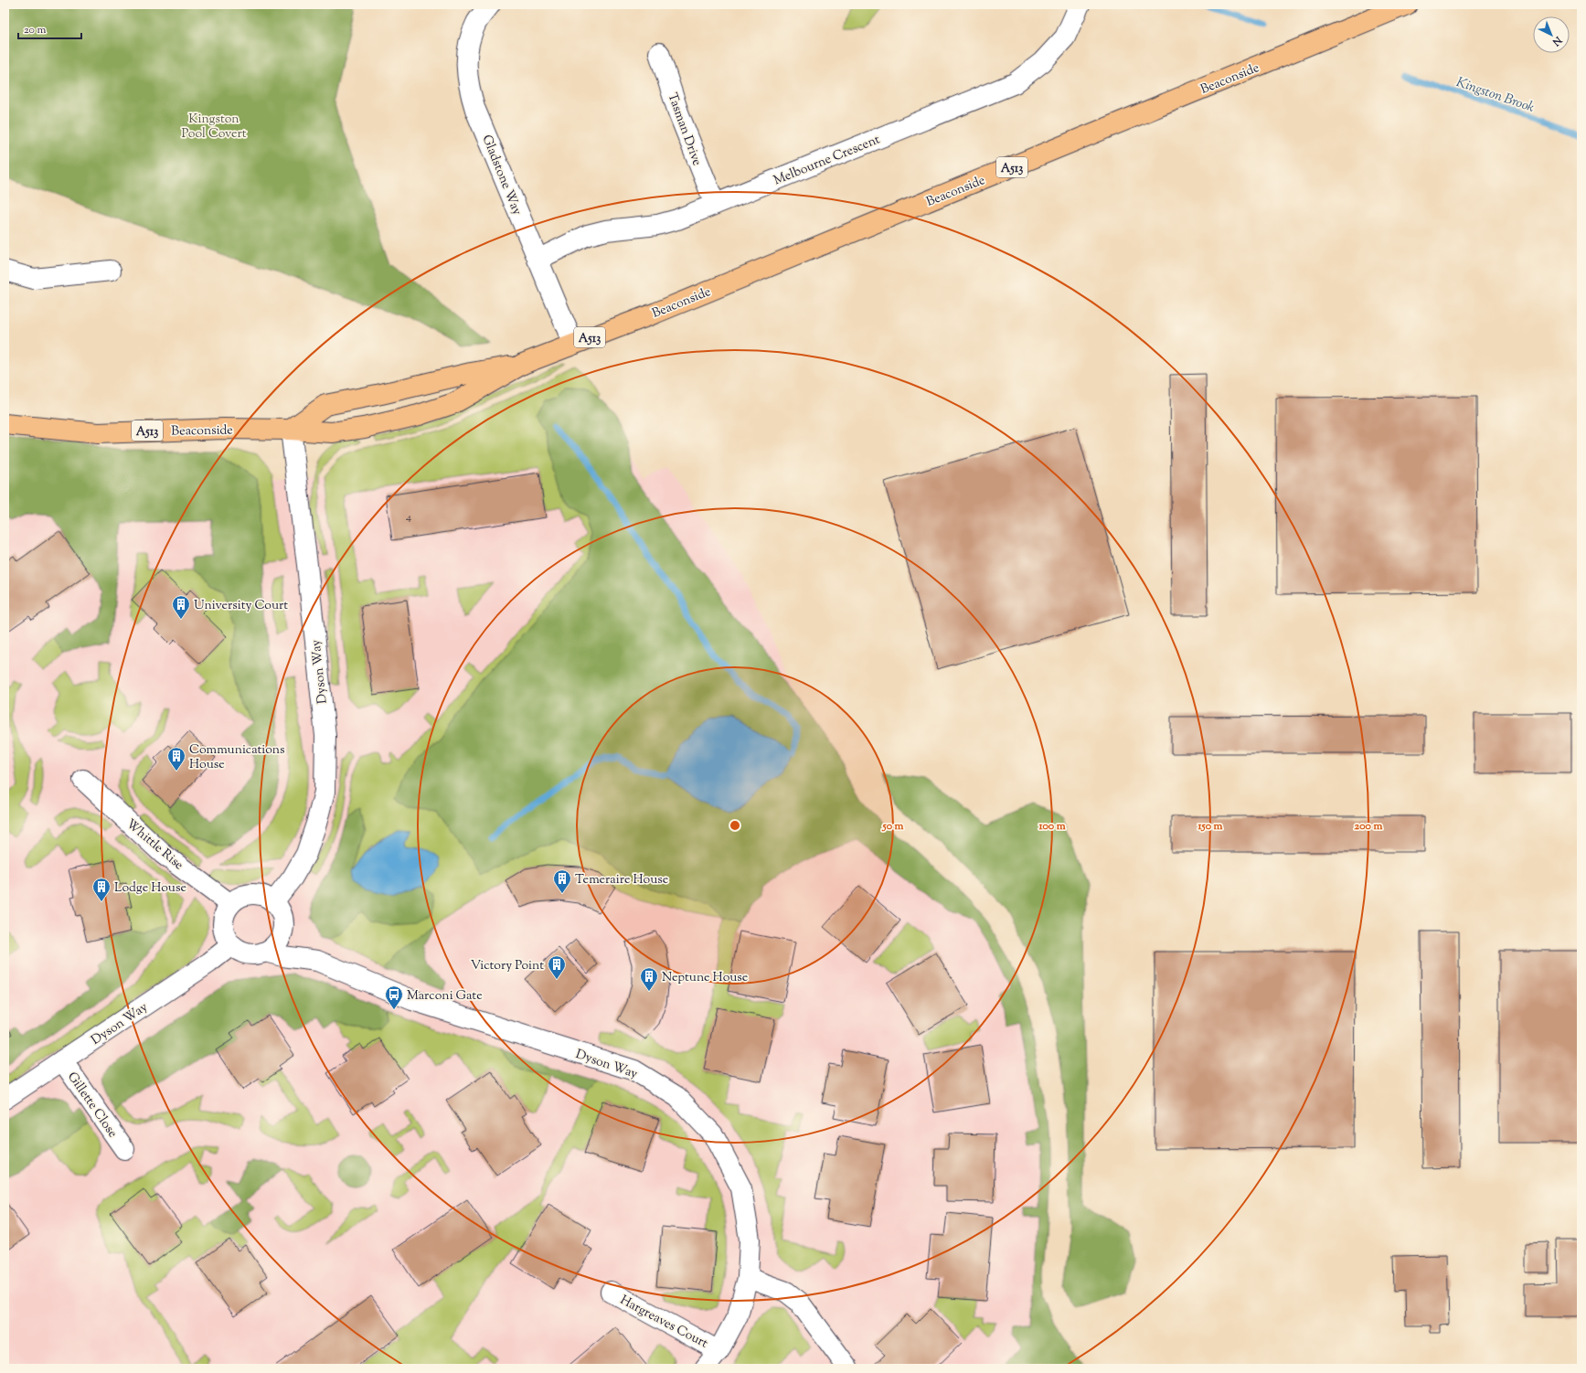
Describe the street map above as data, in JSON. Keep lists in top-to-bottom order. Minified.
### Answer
{"streets":{"highway":["Beaconside","A513"],"street":["Tasman Drive","Melbourne Crescent","Gladstone Way","Dyson Way","Whittle Rise","Gillette Close","Hargreaves Court"]},"crossings":[["Beaconside","Gladstone Way"],["Beaconside","Dyson Way"],["Tasman Drive","Melbourne Crescent"],["Melbourne Crescent","Gladstone Way"],["Dyson Way","Whittle Rise"],["Dyson Way","Gillette Close"],["Dyson Way","Hargreaves Court"]],"water":["Kingston Brook"],"parks":["Kingston Pool Covert"],"places":{"building":["University Court","Communications House","Temeraire House","Lodge House","Victory Point","Neptune House"],"bus stop":["Marconi Gate"]},"house_numbers":["4"],"scale_bar":"20 m","north":"bottom right","rings":["50 m","100 m","150 m","200 m"]}
